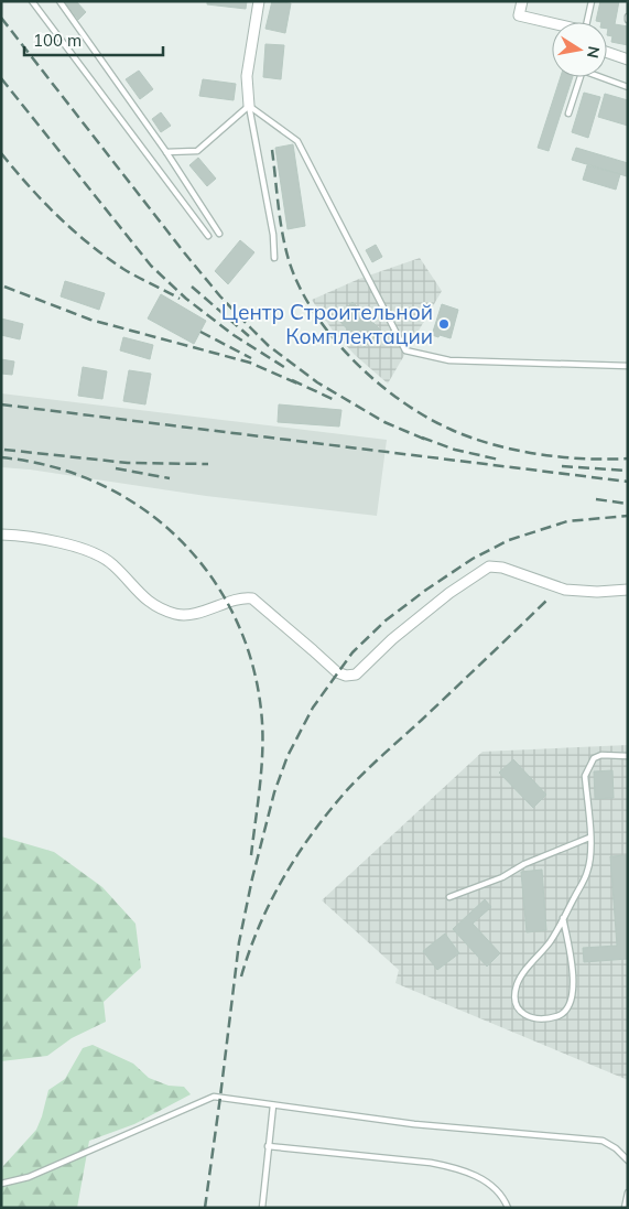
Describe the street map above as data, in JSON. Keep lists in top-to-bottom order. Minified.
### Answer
{"places":["Центр Строительной Комплектации"],"scale_bar":"100 m","north":"right"}
